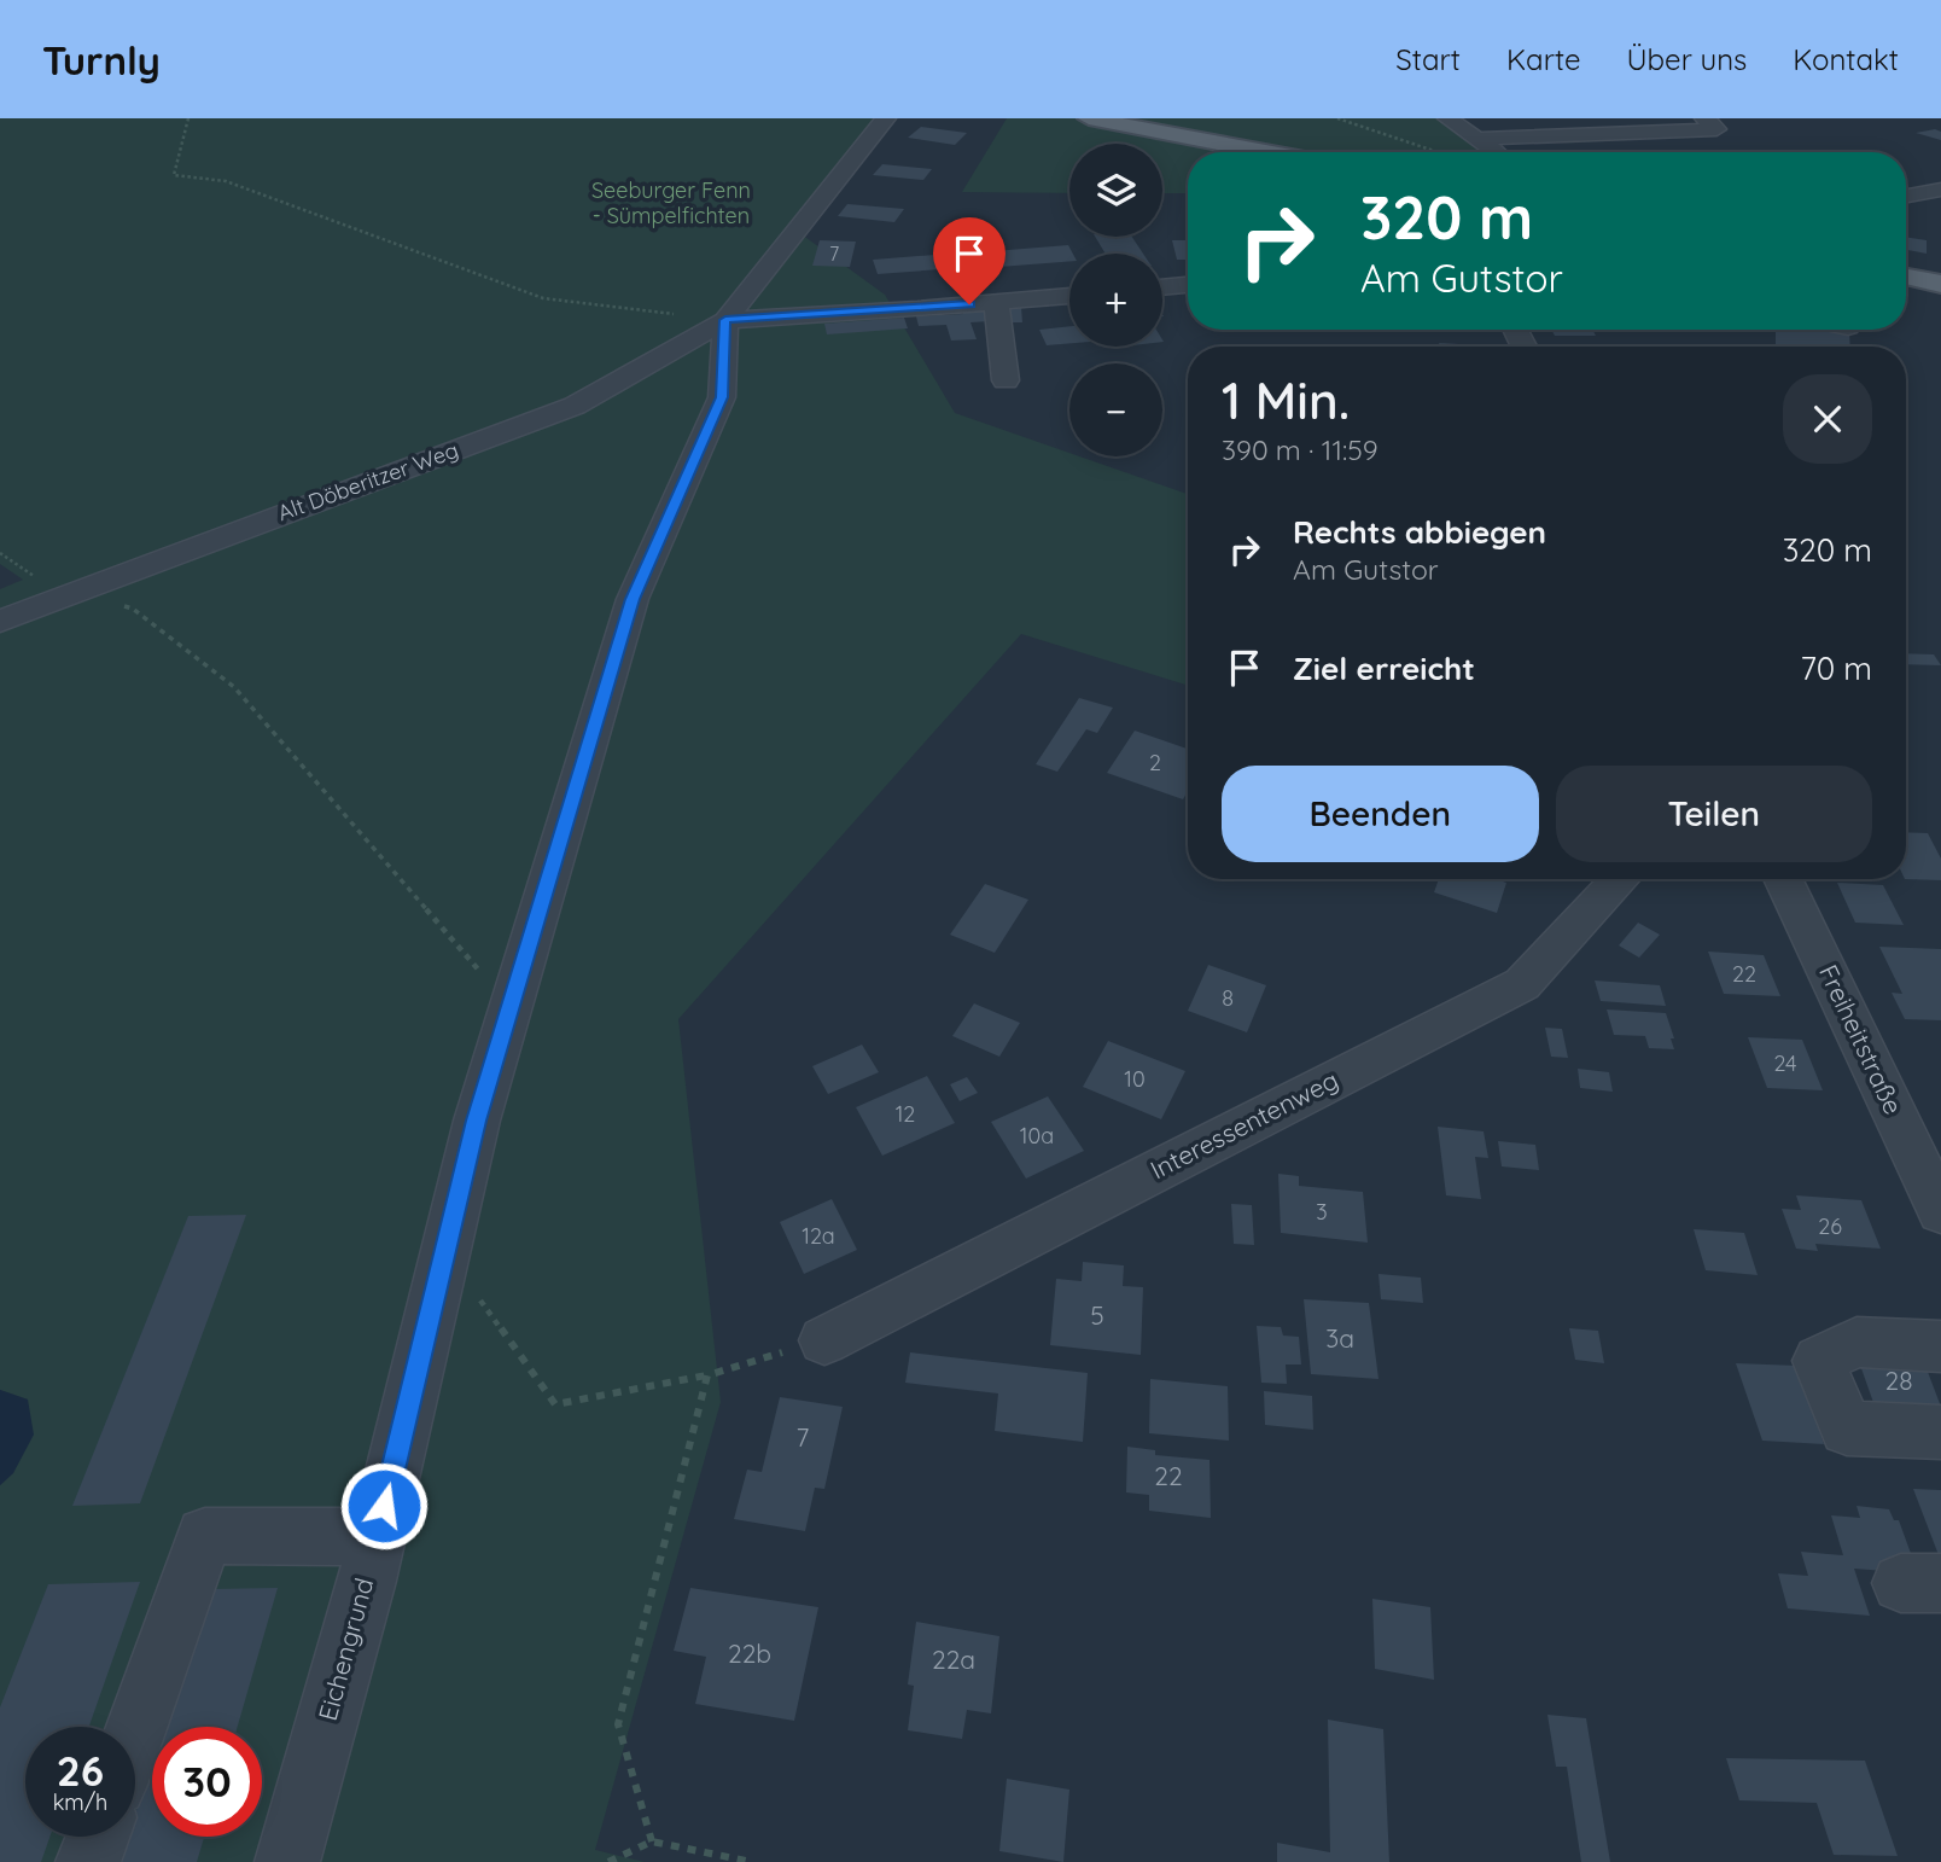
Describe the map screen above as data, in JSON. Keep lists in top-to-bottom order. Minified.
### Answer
{"streets":{"street":["Alt Döberitzer Weg","Freiheitstraße","Interessentenweg","Eichengrund"]},"crossings":[["Alt Döberitzer Weg","Eichengrund"]],"parks":["Seeburger Fenn - Sümpelfichten"],"house_numbers":["7","2","22","8","24","10","12","10a","3","26","12a","5","3a","28","7","22","22b","22a"],"page":{"header":"Turnly","nav":["Start","Karte","Über uns","Kontakt"],"map_buttons":["+","−"],"turn":["320 m","Am Gutstor"],"heading":["1 Min.","390 m · 11:59"],"list":[{"name":"Rechts abbiegen","note":"Am Gutstor","value":"320 m"},{"name":"Ziel erreicht","value":"70 m"}],"buttons":["Beenden","Teilen"],"speed":"26 km/h","limit":"30"}}
